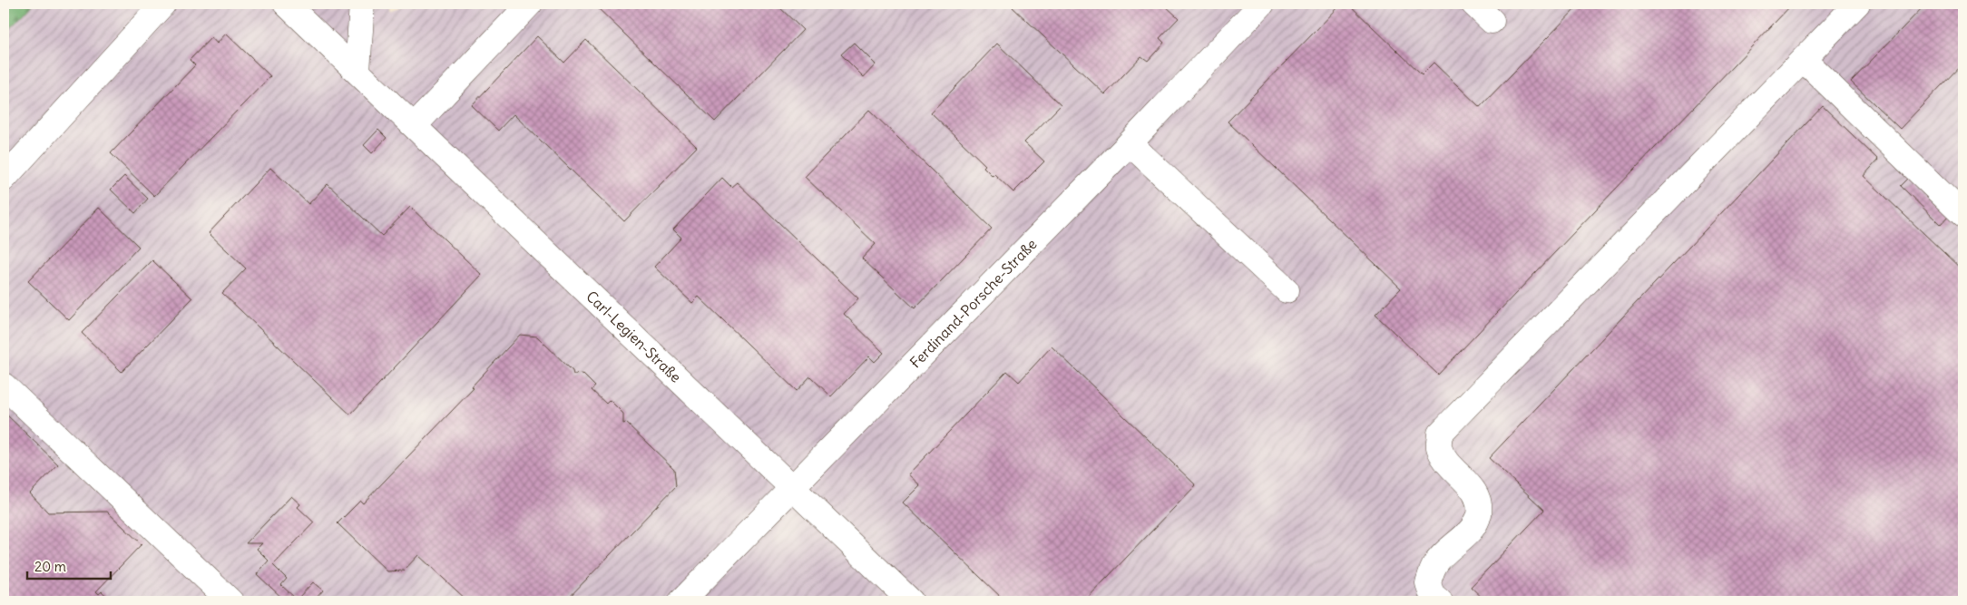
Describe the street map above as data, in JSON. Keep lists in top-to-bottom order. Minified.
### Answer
{"streets":{"street":["Ferdinand-Porsche-Straße","Carl-Legien-Straße"]},"crossings":[["Ferdinand-Porsche-Straße","Carl-Legien-Straße"]],"scale_bar":"20 m"}
